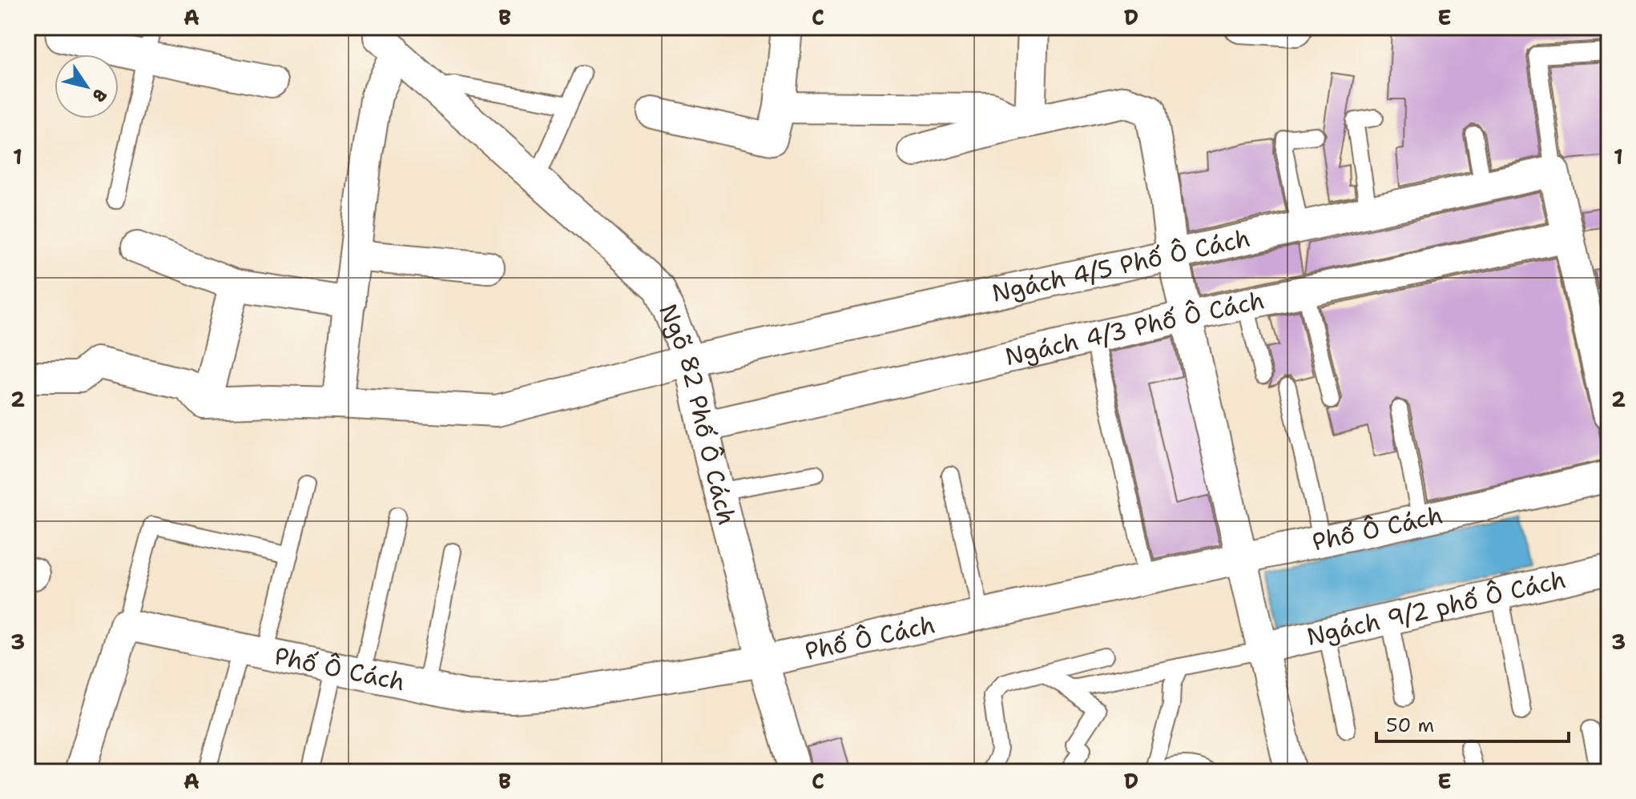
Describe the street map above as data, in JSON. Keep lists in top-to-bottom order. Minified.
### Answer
{"streets":{"street":["Ngách 4/5 Phố Ô Cách","Ngách 4/3 Phố Ô Cách","Ngõ 82 Phố Ô Cách","Phố Ô Cách","Ngách 9/2 phố Ô Cách"]},"crossings":[["Ngách 4/5 Phố Ô Cách","Ngõ 82 Phố Ô Cách"],["Ngách 4/3 Phố Ô Cách","Ngõ 82 Phố Ô Cách"],["Ngõ 82 Phố Ô Cách","Phố Ô Cách"]],"scale_bar":"50 m","north":"bottom right","grid":{"columns":["A","B","C","D","E"],"rows":["1","2","3"]}}
